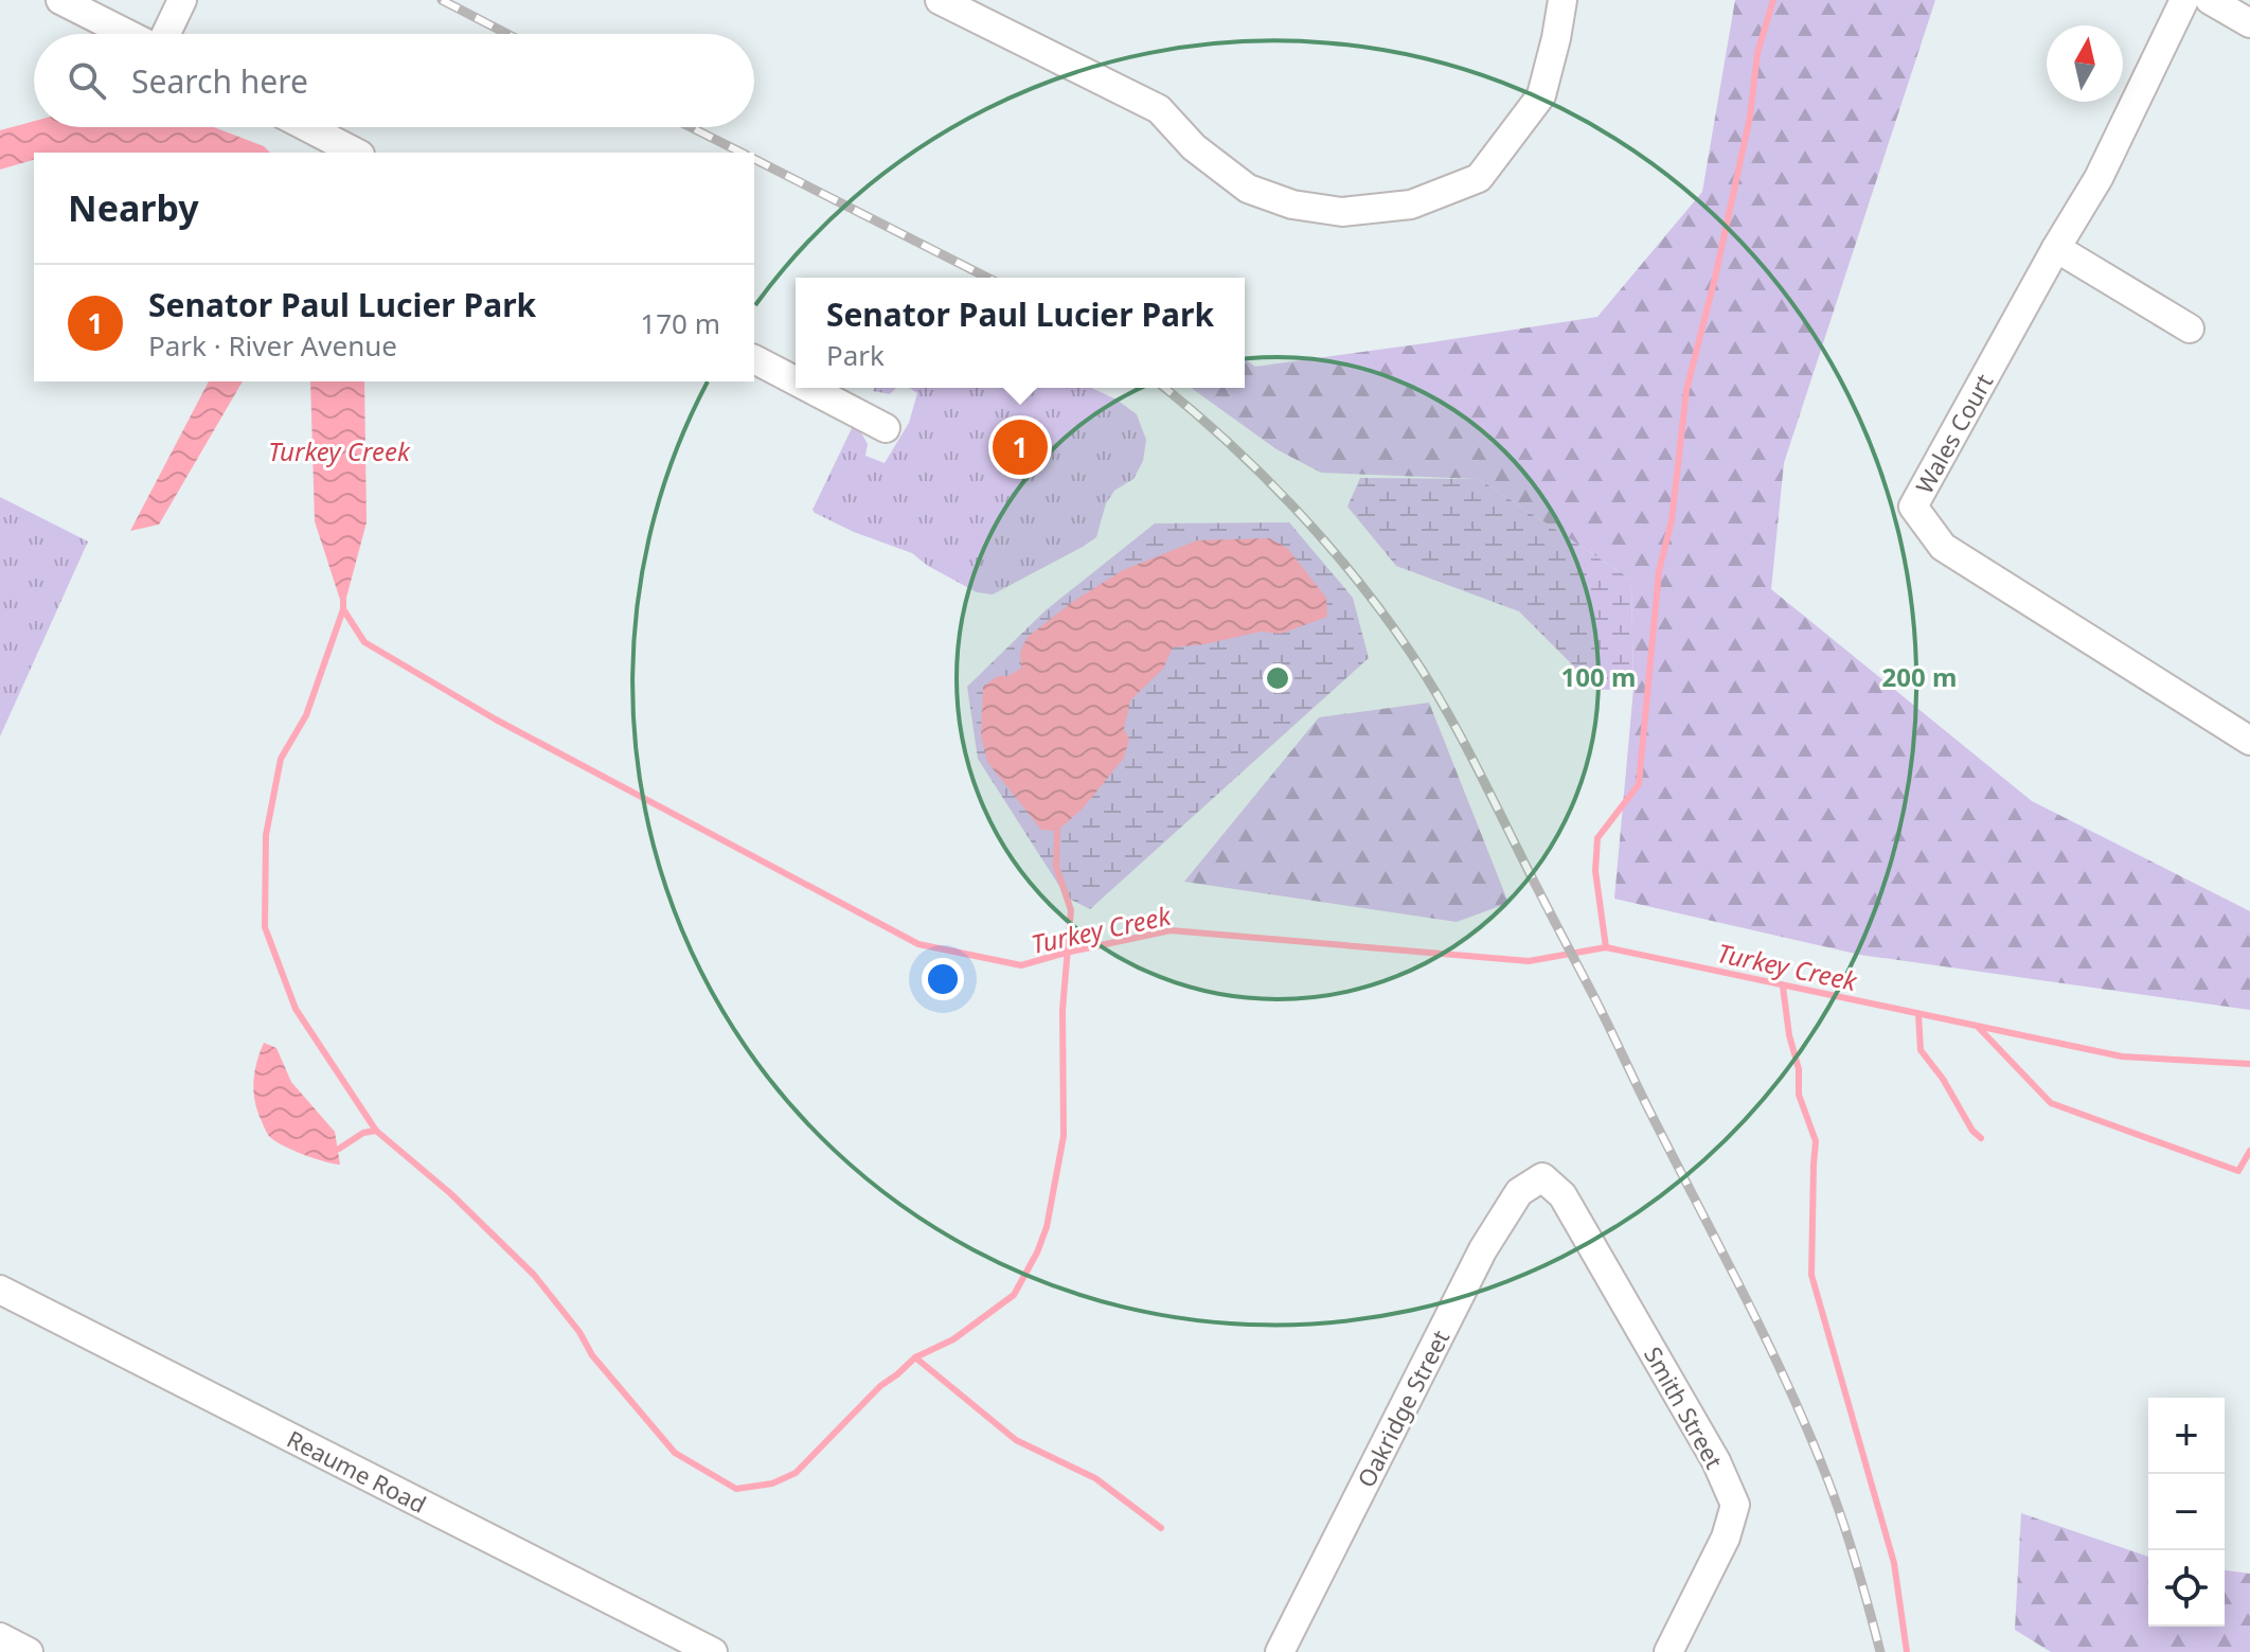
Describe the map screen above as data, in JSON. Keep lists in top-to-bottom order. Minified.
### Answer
{"streets":{"street":["Wales Court","Smith Street","Oakridge Street","Reaume Road"]},"crossings":[["Smith Street","Oakridge Street"]],"water":["Turkey Creek"],"north":"top","page":{"search":"Search here","heading":"Nearby","list":[{"mark":"1","name":"Senator Paul Lucier Park","note":"Park · River Avenue","value":"170 m"}],"popup":["Senator Paul Lucier Park","Park"],"pins":"1","map_buttons":["+","−"]},"rings":["100 m","200 m"]}
